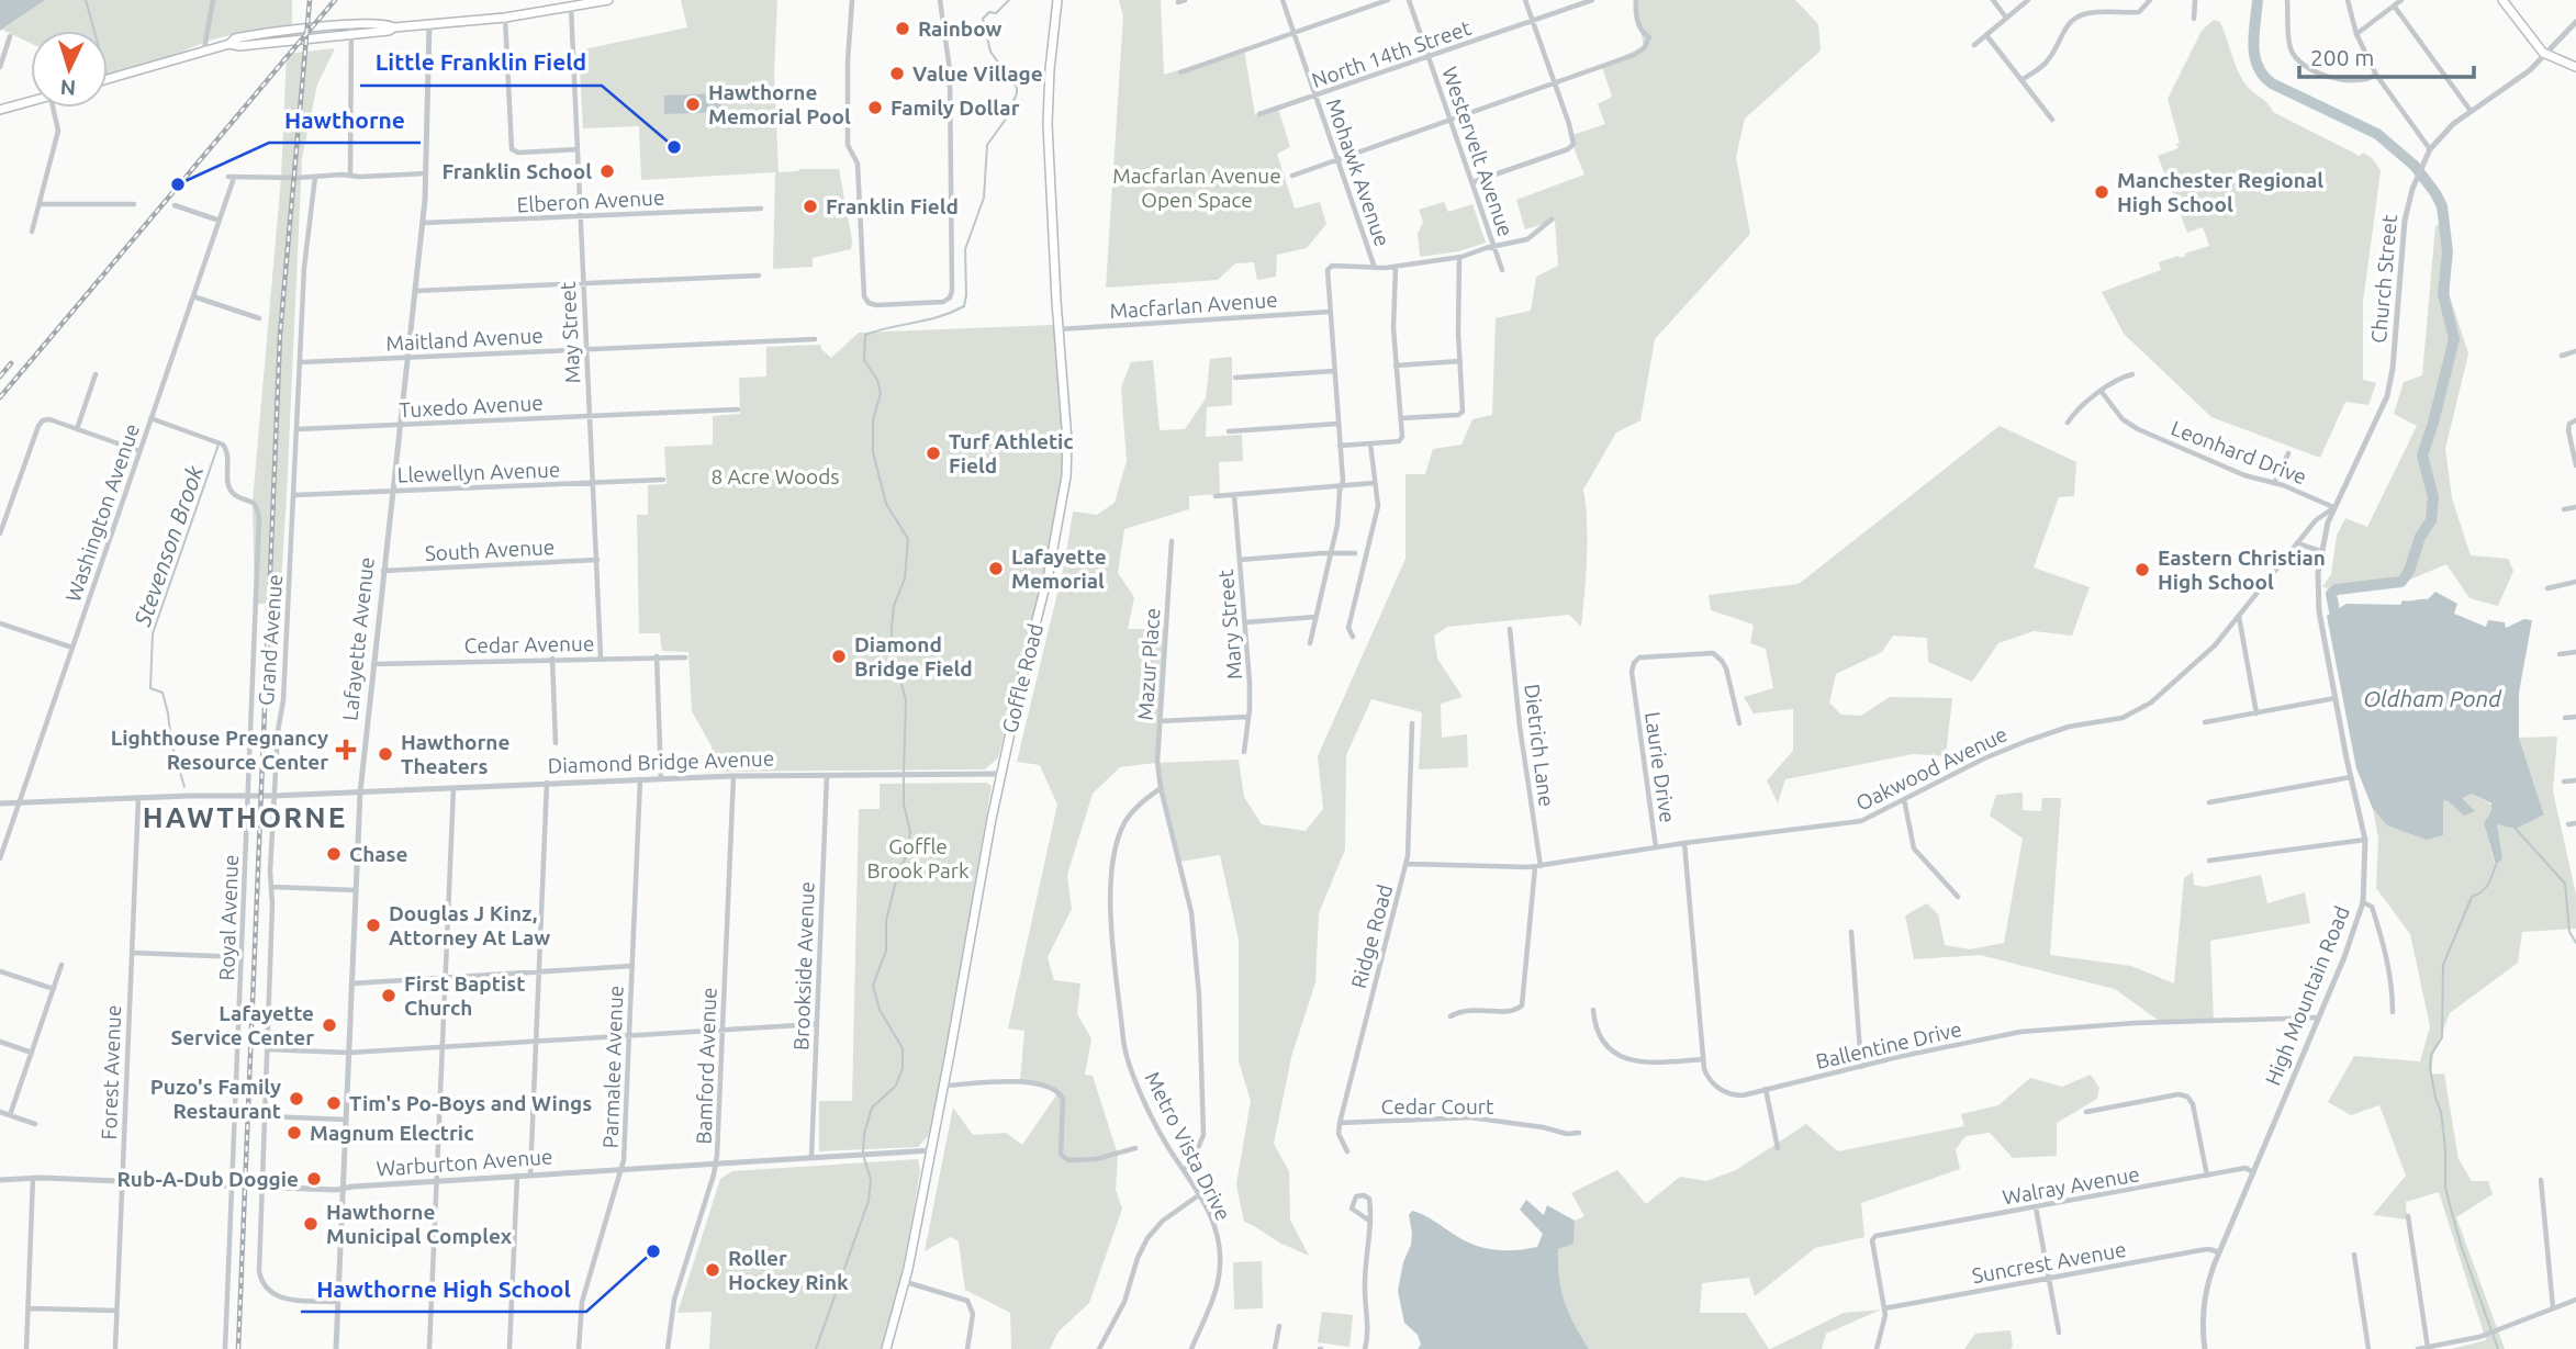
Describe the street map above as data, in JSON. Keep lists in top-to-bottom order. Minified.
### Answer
{"streets":{"main road":["Goffle Road"],"street":["North 14th Street","Westervelt Avenue","Mohawk Avenue","Elberon Avenue","Church Street","Macfarlan Avenue","May Street","Maitland Avenue","Tuxedo Avenue","Leonhard Drive","Llewellyn Avenue","Washington Avenue","South Avenue","Mary Street","Lafayette Avenue","Grand Avenue","Cedar Avenue","Mazur Place","Dietrich Lane","Diamond Bridge Avenue","Laurie Drive","Oakwood Avenue","Royal Avenue","Ridge Road","Brookside Avenue","High Mountain Road","Ballentine Drive","Bamford Avenue","Parmalee Avenue","Forest Avenue","Cedar Court","Metro Vista Drive","Warburton Avenue","Walray Avenue","Suncrest Avenue"]},"crossings":[["North 14th Street","Westervelt Avenue"],["North 14th Street","Mohawk Avenue"],["Elberon Avenue","May Street"],["Elberon Avenue","Lafayette Avenue"],["Church Street","Leonhard Drive"],["Church Street","Oakwood Avenue"],["Church Street","High Mountain Road"],["Macfarlan Avenue","Goffle Road"],["May Street","Maitland Avenue"],["May Street","Tuxedo Avenue"],["May Street","Llewellyn Avenue"],["May Street","South Avenue"],["May Street","Cedar Avenue"],["Maitland Avenue","Lafayette Avenue"],["Maitland Avenue","Grand Avenue"],["Tuxedo Avenue","Lafayette Avenue"],["Tuxedo Avenue","Grand Avenue"],["Leonhard Drive","Oakwood Avenue"],["Leonhard Drive","High Mountain Road"],["Llewellyn Avenue","Lafayette Avenue"],["Llewellyn Avenue","Grand Avenue"],["Washington Avenue","Grand Avenue"],["Washington Avenue","Diamond Bridge Avenue"],["Washington Avenue","Royal Avenue"],["South Avenue","Lafayette Avenue"],["Lafayette Avenue","Grand Avenue"],["Lafayette Avenue","Cedar Avenue"],["Lafayette Avenue","Diamond Bridge Avenue"],["Lafayette Avenue","Warburton Avenue"],["Grand Avenue","Diamond Bridge Avenue"],["Grand Avenue","Warburton Avenue"],["Mazur Place","Metro Vista Drive"],["Goffle Road","Diamond Bridge Avenue"],["Goffle Road","Warburton Avenue"],["Dietrich Lane","Oakwood Avenue"],["Diamond Bridge Avenue","Royal Avenue"],["Diamond Bridge Avenue","Brookside Avenue"],["Diamond Bridge Avenue","Bamford Avenue"],["Diamond Bridge Avenue","Parmalee Avenue"],["Diamond Bridge Avenue","Forest Avenue"],["Laurie Drive","Oakwood Avenue"],["Oakwood Avenue","Ridge Road"],["Oakwood Avenue","High Mountain Road"],["Oakwood Avenue","Ballentine Drive"],["Royal Avenue","Warburton Avenue"],["Ridge Road","Cedar Court"],["Brookside Avenue","Warburton Avenue"],["High Mountain Road","Ballentine Drive"],["High Mountain Road","Walray Avenue"],["High Mountain Road","Suncrest Avenue"],["Bamford Avenue","Warburton Avenue"],["Parmalee Avenue","Warburton Avenue"],["Forest Avenue","Warburton Avenue"],["Walray Avenue","Suncrest Avenue"]],"districts":["HAWTHORNE"],"water":["Stevenson Brook","Oldham Pond"],"parks":["Macfarlan Avenue Open Space","8 Acre Woods","Goffle Brook Park"],"places":{"other":["Rainbow","Value Village","Hawthorne Memorial Pool","Family Dollar","Little Franklin Field","Franklin School","Hawthorne","Manchester Regional High School","Franklin Field","Turf Athletic Field","Lafayette Memorial","Eastern Christian High School","Diamond Bridge Field","Hawthorne Theaters","Chase","Douglas J Kinz, Attorney At Law","First Baptist Church","Lafayette Service Center","Puzo's Family Restaurant","Tim's Po-Boys and Wings","Magnum Electric","Rub-A-Dub Doggie","Hawthorne Municipal Complex","Hawthorne High School","Roller Hockey Rink"],"health":["Lighthouse Pregnancy Resource Center"]},"scale_bar":"200 m","north":"bottom"}
